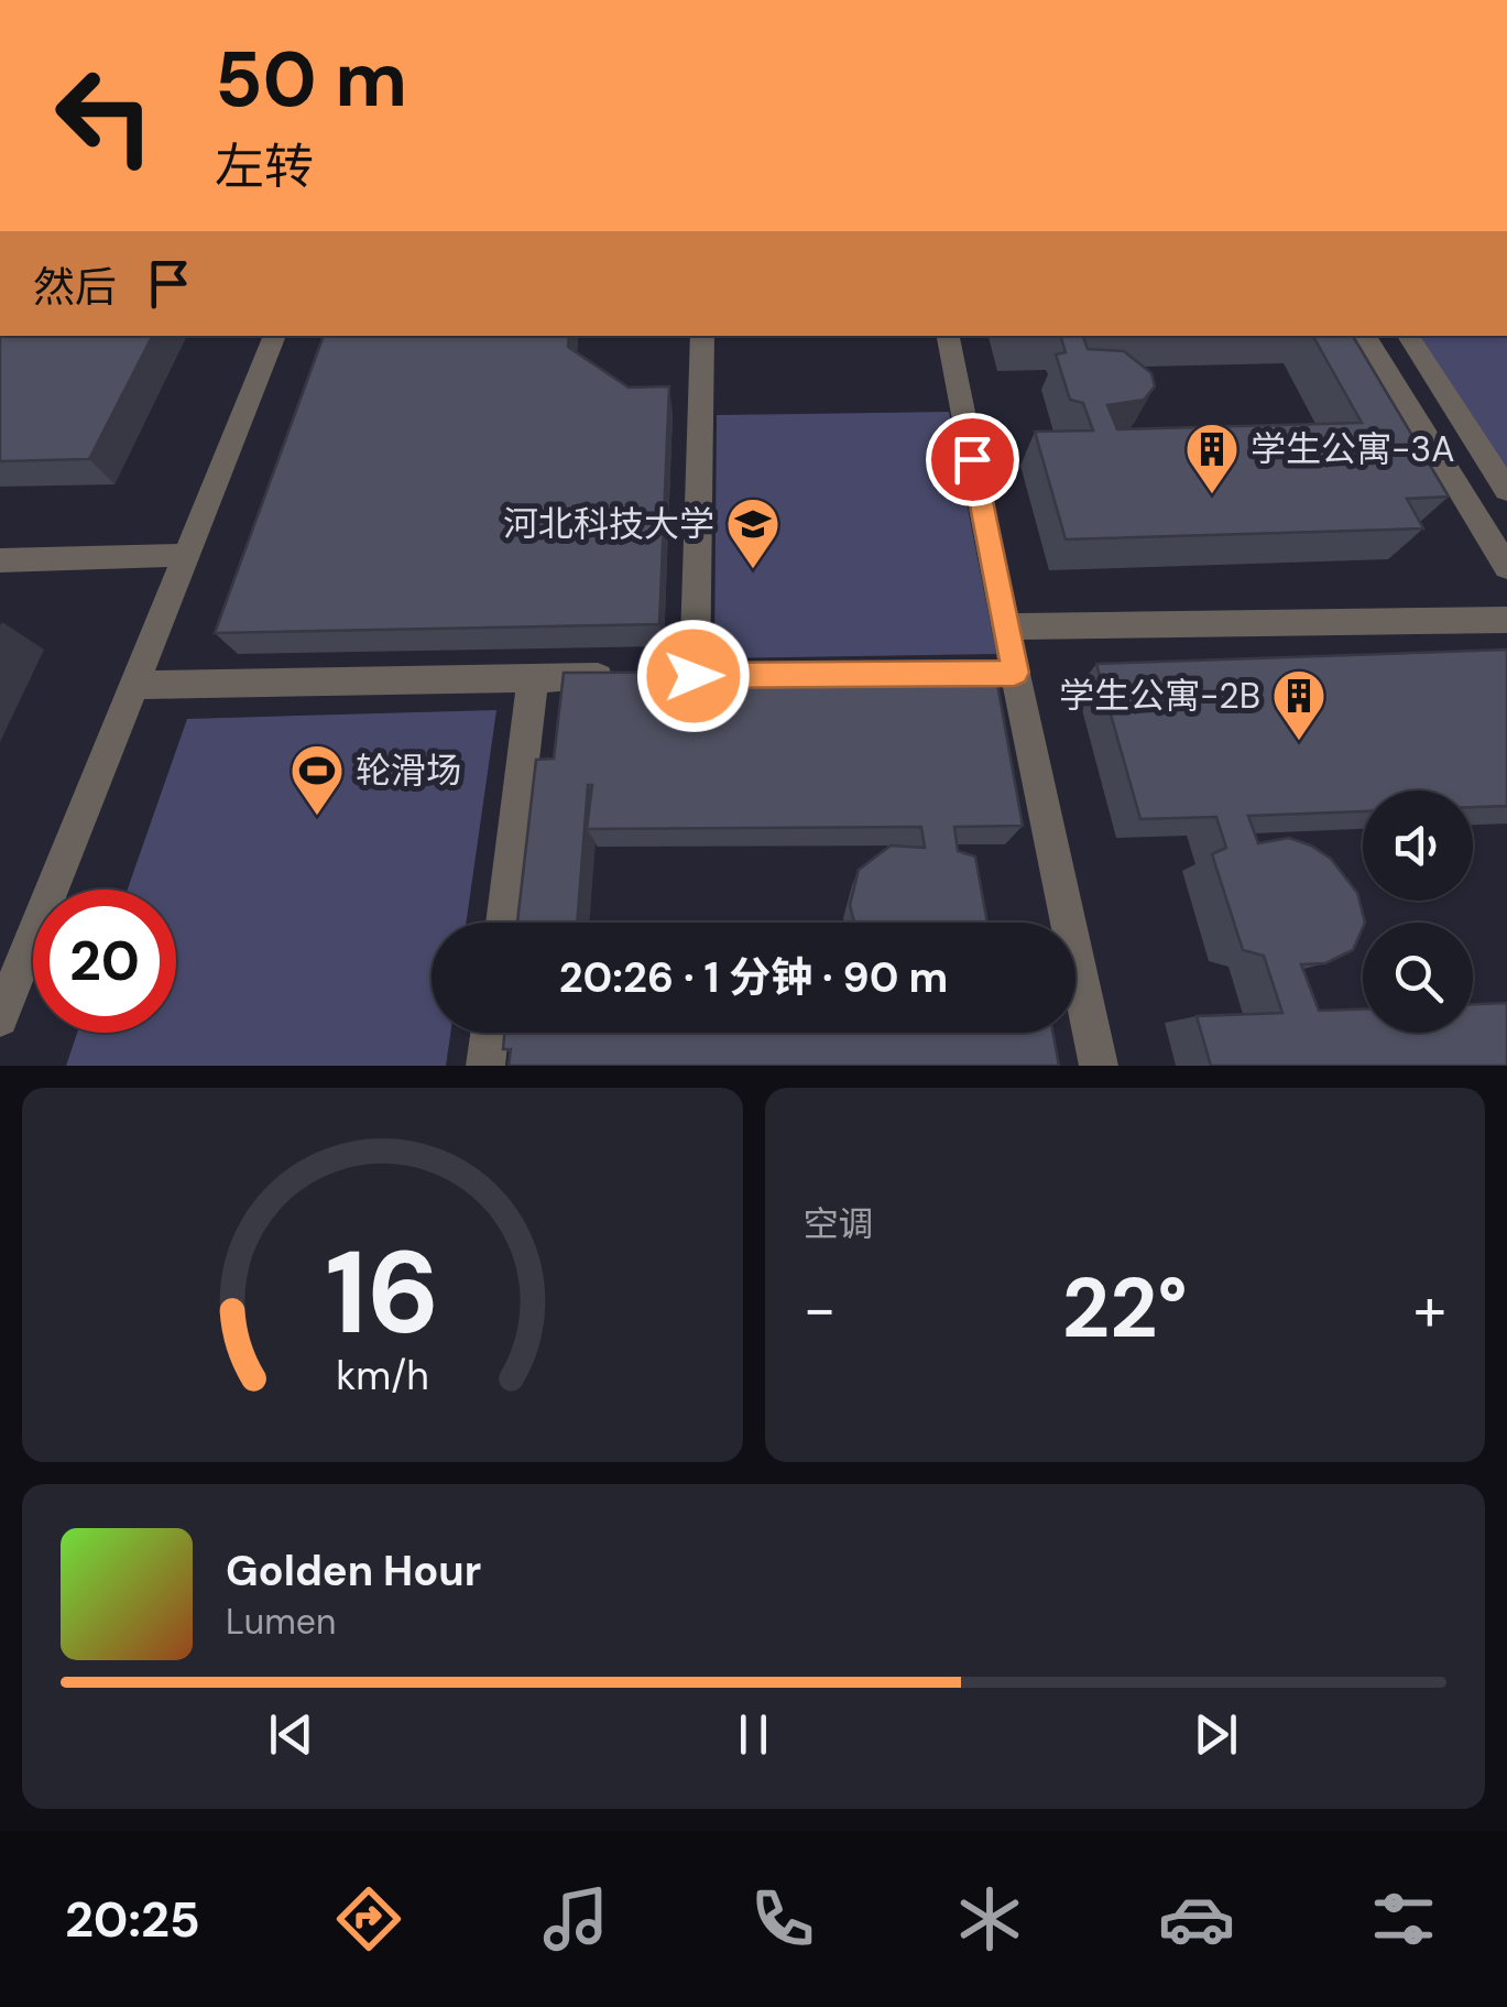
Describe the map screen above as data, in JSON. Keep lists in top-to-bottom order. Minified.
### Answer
{"places":{"building":["学生公寓-3A","学生公寓-2B"],"school or university":["河北科技大学"],"sports":["轮滑场"]},"page":{"turn":["50 m","左转"],"then":"然后","limit":"20","trip":"20:26 · 1 分钟 · 90 m","tile":"空调","heat":["−","22°","+"],"song":["Golden Hour","Lumen"],"tabs":"20:25","gauge":["16","km/h"]}}
